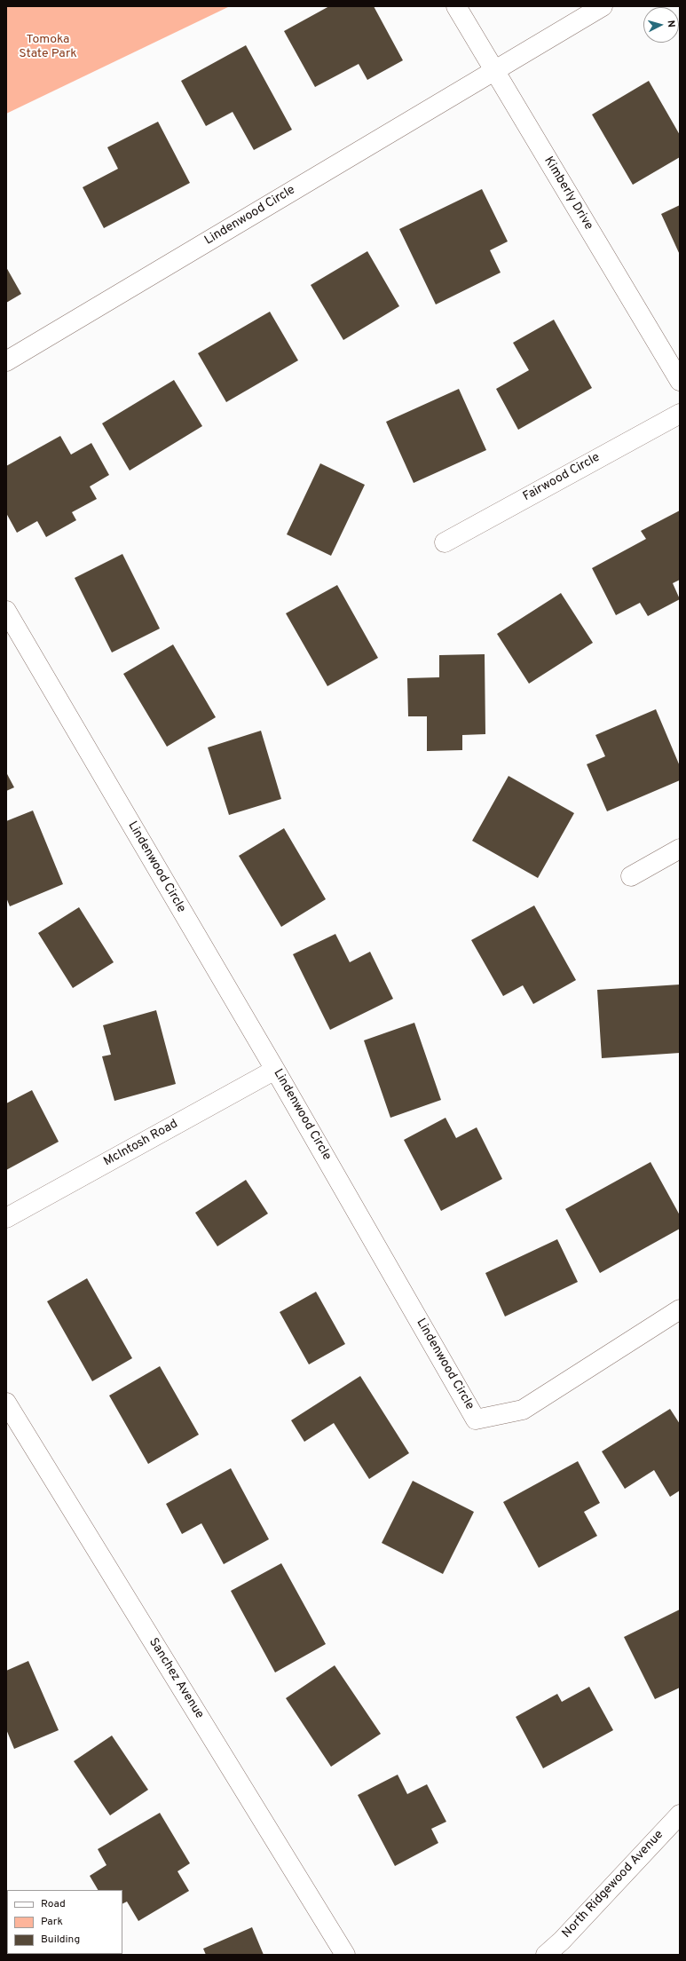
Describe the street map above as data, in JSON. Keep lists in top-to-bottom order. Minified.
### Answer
{"streets":{"street":["Kimberly Drive","Lindenwood Circle","Fairwood Circle","McIntosh Road","Sanchez Avenue","North Ridgewood Avenue"]},"crossings":[["Kimberly Drive","Lindenwood Circle"],["Lindenwood Circle","McIntosh Road"]],"parks":["Tomoka State Park"],"legend":["Road","Park","Building"],"north":"right"}
